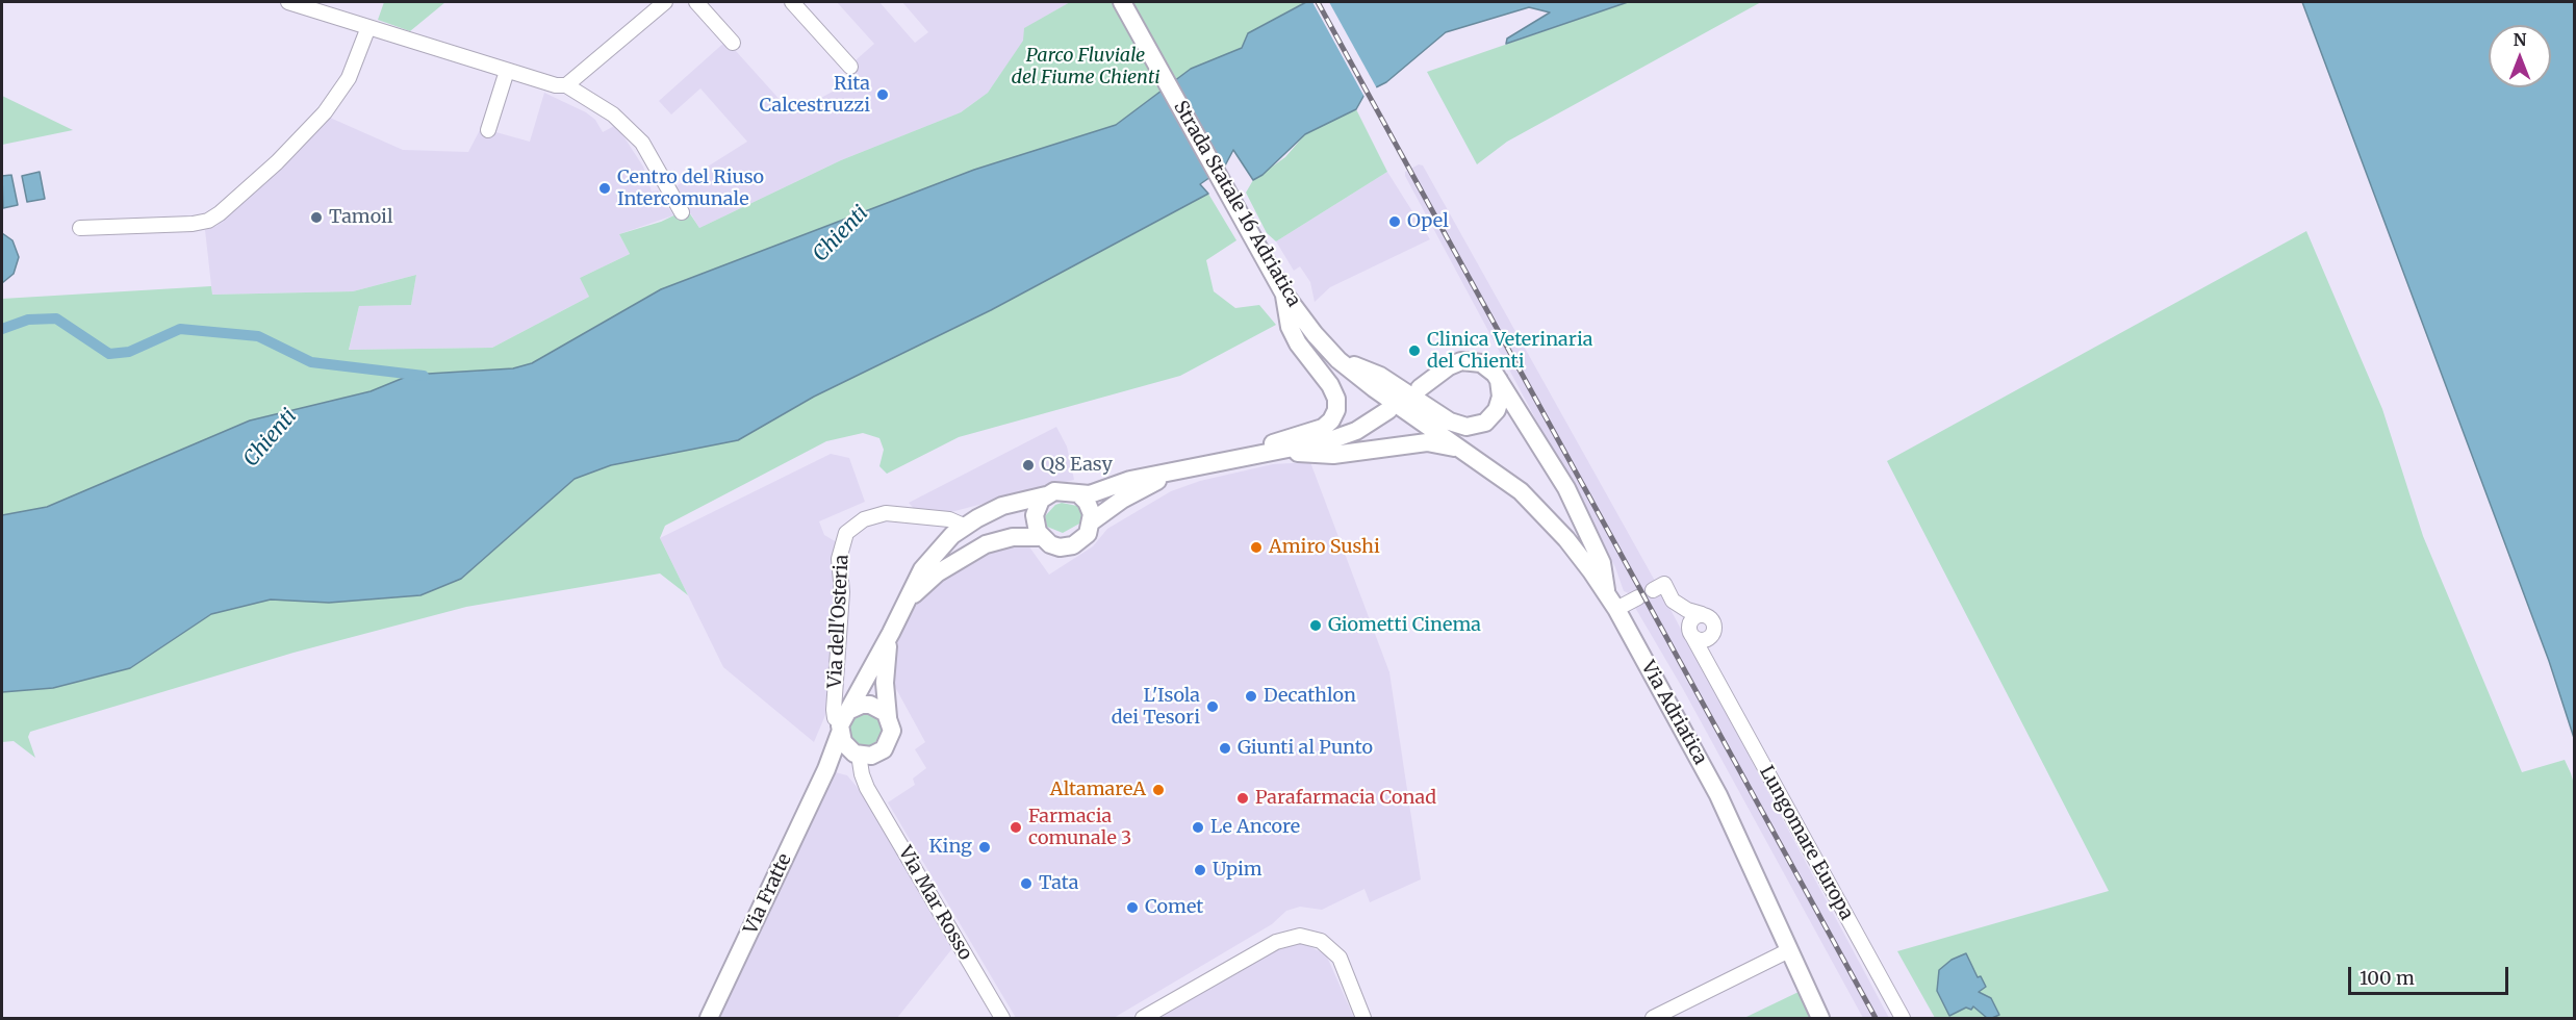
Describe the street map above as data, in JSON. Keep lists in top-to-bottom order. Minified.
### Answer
{"streets":{"main road":["Strada Statale 16 Adriatica","Via Adriatica","Via Fratte"],"street":["Via dell'Osteria","Lungomare Europa","Via Mar Rosso"]},"crossings":[["Strada Statale 16 Adriatica","Via Adriatica"],["Via dell'Osteria","Via Fratte"],["Via dell'Osteria","Via Mar Rosso"],["Via Fratte","Via Mar Rosso"]],"water":["Chienti"],"parks":["Parco Fluviale del Fiume Chienti"],"places":["Rita Calcestruzzi","Centro del Riuso Intercomunale","Tamoil","Opel","Clinica Veterinaria del Chienti","Q8 Easy","Amiro Sushi","Giometti Cinema","Decathlon","L'Isola dei Tesori","Giunti al Punto","AltamareA","Parafarmacia Conad","Farmacia comunale 3","Le Ancore","King","Upim","Tata","Comet"],"scale_bar":"100 m","north":"top"}
